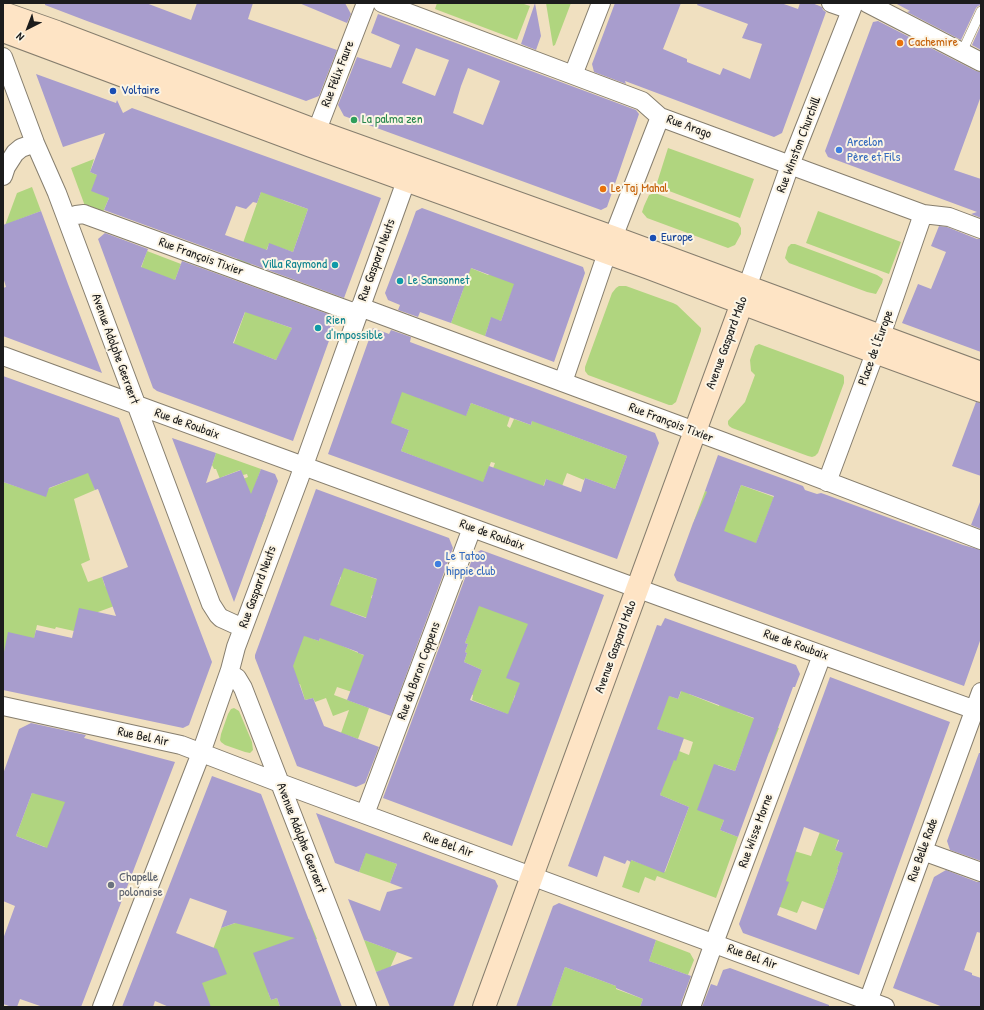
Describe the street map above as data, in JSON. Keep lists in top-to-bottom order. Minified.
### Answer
{"streets":{"main road":["Avenue Gaspard Malo"],"street":["Rue Félix Faure","Rue Arago","Rue Winston Churchill","Rue François Tixier","Rue Gaspard Neuts","Place de l'Europe","Avenue Adolphe Geeraert","Rue de Roubaix","Rue du Baron Coppens","Rue Bel Air","Rue Wisse Morne","Rue Belle Rade"]},"crossings":[["Rue Arago","Rue Winston Churchill"],["Rue Arago","Place de l'Europe"],["Rue Winston Churchill","Avenue Gaspard Malo"],["Rue François Tixier","Rue Gaspard Neuts"],["Rue François Tixier","Avenue Gaspard Malo"],["Rue François Tixier","Place de l'Europe"],["Rue François Tixier","Avenue Adolphe Geeraert"],["Rue Gaspard Neuts","Avenue Adolphe Geeraert"],["Rue Gaspard Neuts","Rue de Roubaix"],["Rue Gaspard Neuts","Rue Bel Air"],["Avenue Gaspard Malo","Rue de Roubaix"],["Avenue Gaspard Malo","Rue Bel Air"],["Avenue Adolphe Geeraert","Rue de Roubaix"],["Avenue Adolphe Geeraert","Rue Bel Air"],["Rue de Roubaix","Rue du Baron Coppens"],["Rue de Roubaix","Rue Wisse Morne"],["Rue de Roubaix","Rue Belle Rade"],["Rue du Baron Coppens","Rue Bel Air"],["Rue Bel Air","Rue Wisse Morne"],["Rue Bel Air","Rue Belle Rade"]],"places":["Cachemire","Voltaire","La palma zen","Arcelon Père et Fils","Le Taj Mahal","Europe","Villa Raymond","Le Sansonnet","Rien d'Impossible","Le Tatoo hippie club","Chapelle polonaise"],"north":"bottom left"}
